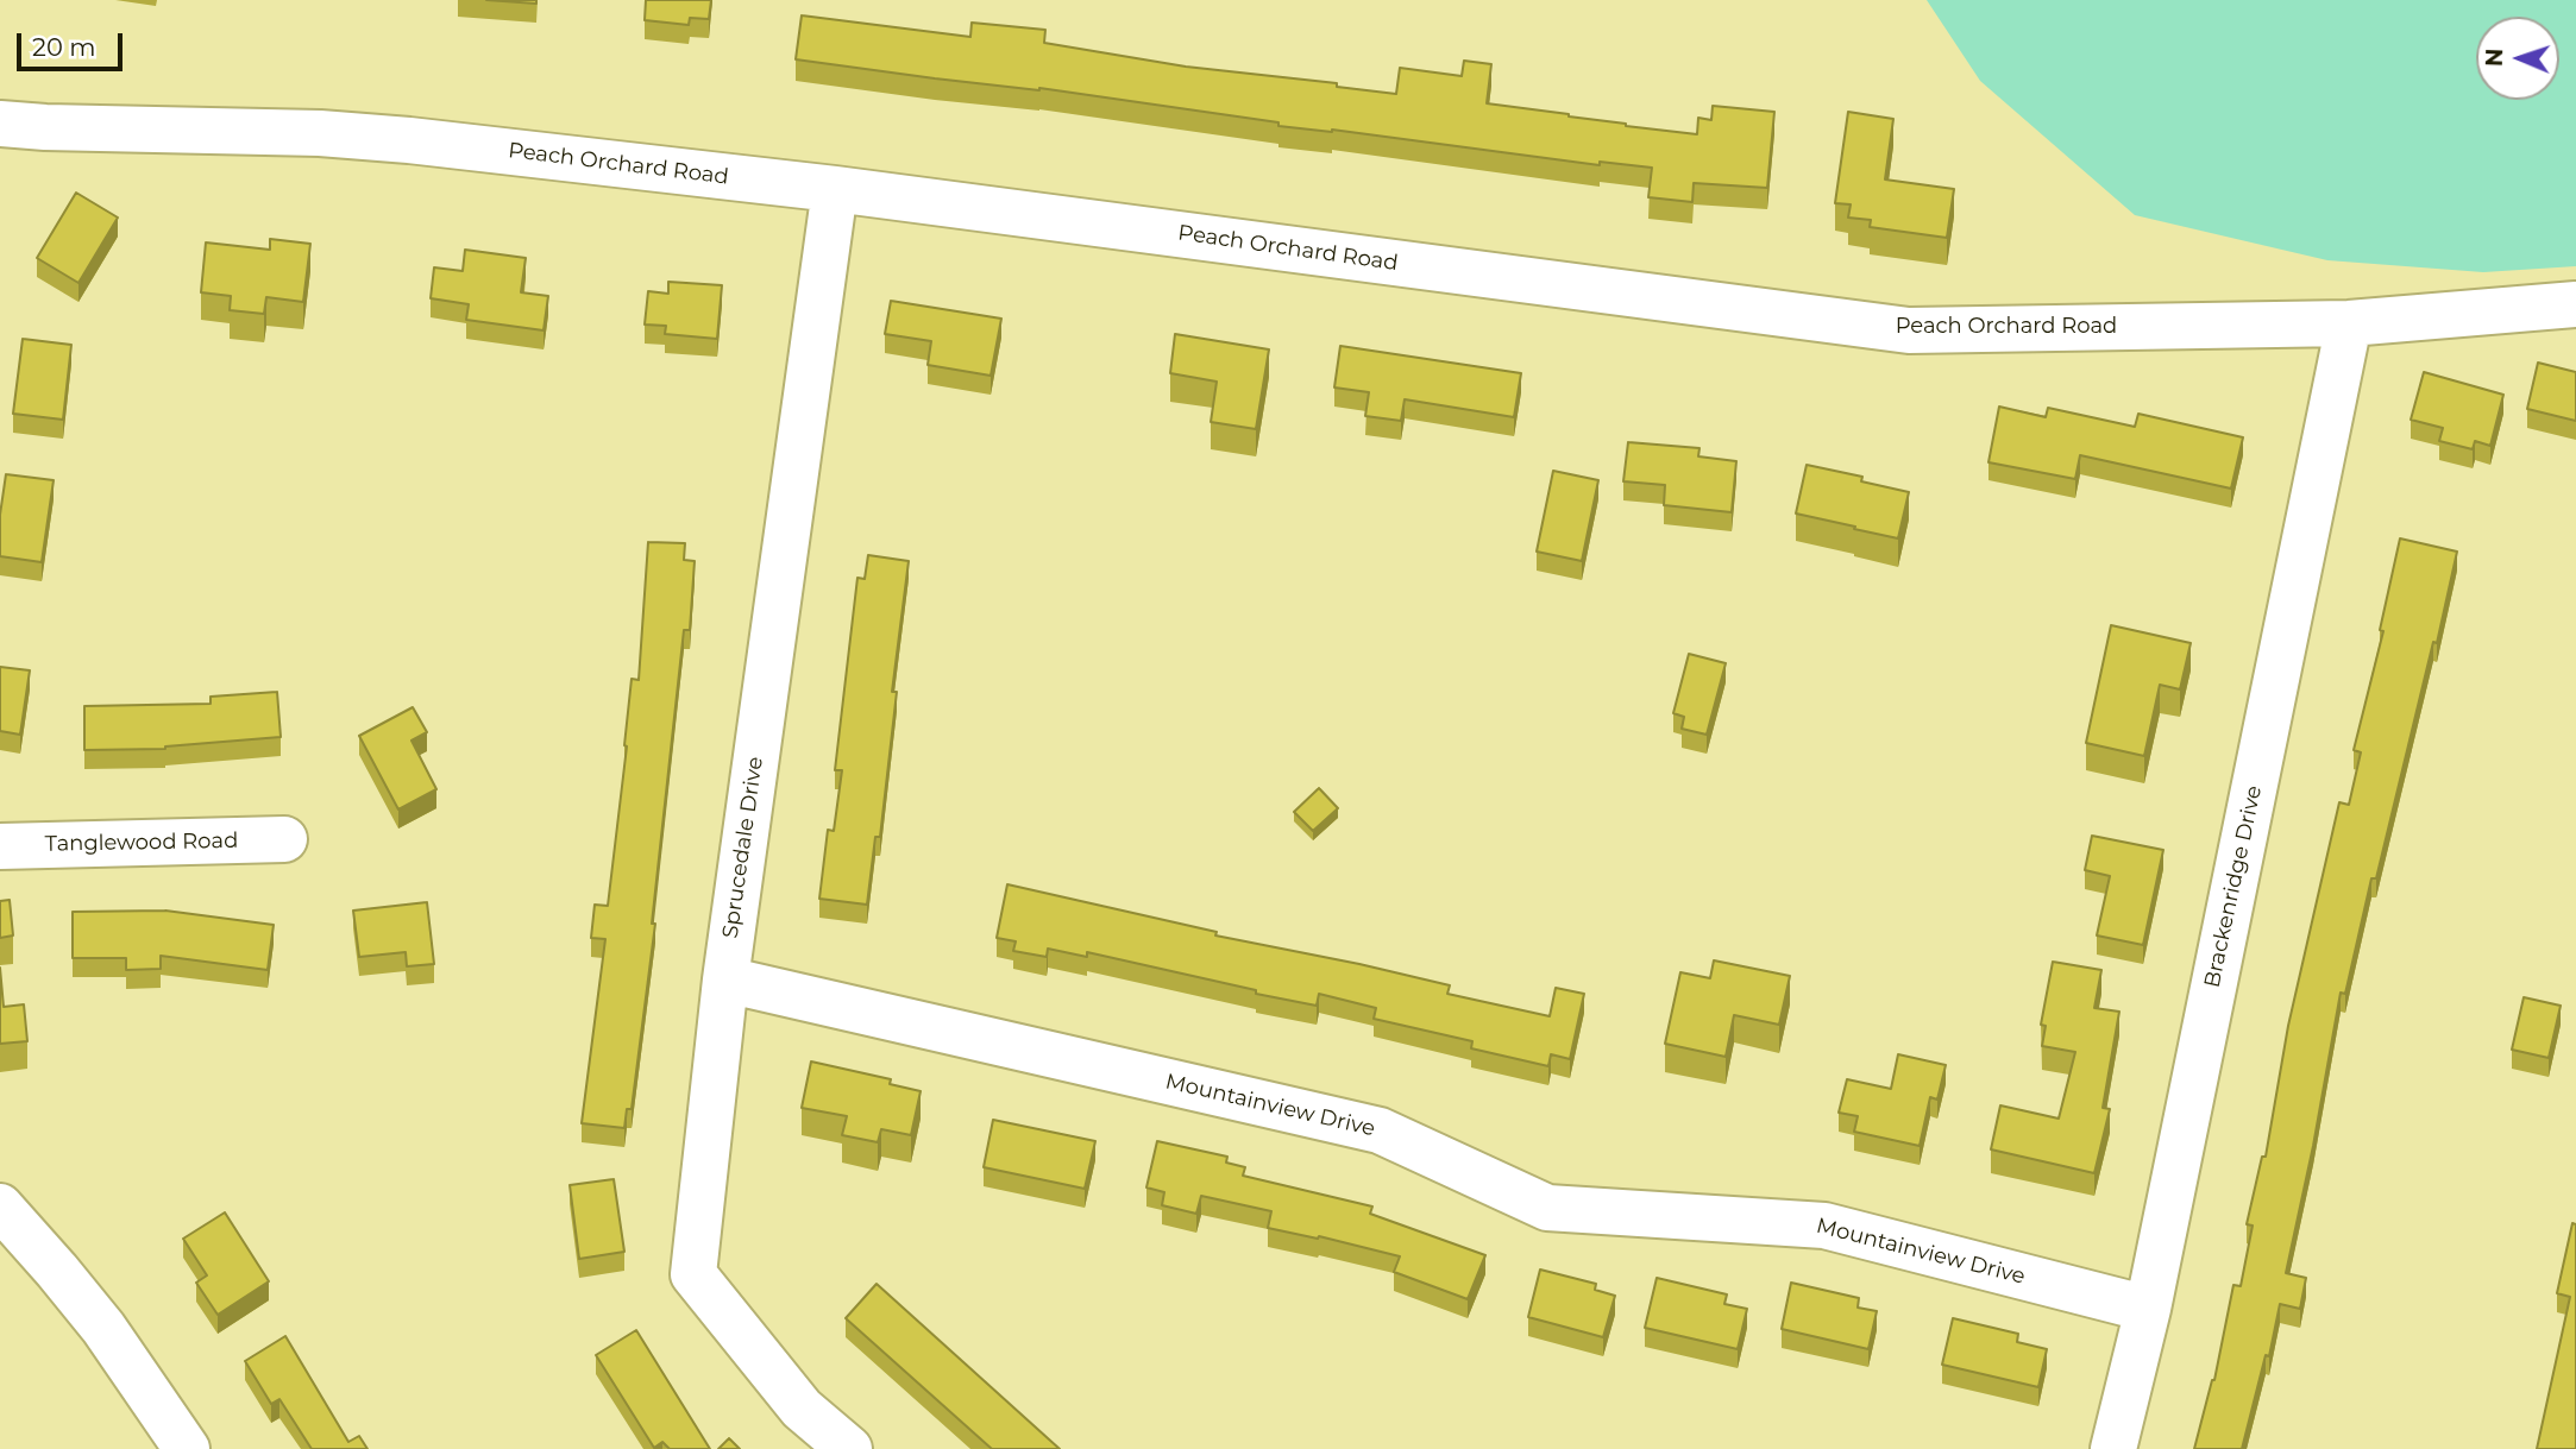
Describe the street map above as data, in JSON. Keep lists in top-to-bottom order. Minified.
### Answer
{"streets":{"street":["Peach Orchard Road","Tanglewood Road","Sprucedale Drive","Brackenridge Drive","Mountainview Drive"]},"crossings":[["Peach Orchard Road","Sprucedale Drive"],["Peach Orchard Road","Brackenridge Drive"],["Sprucedale Drive","Mountainview Drive"],["Brackenridge Drive","Mountainview Drive"]],"scale_bar":"20 m","north":"left"}
